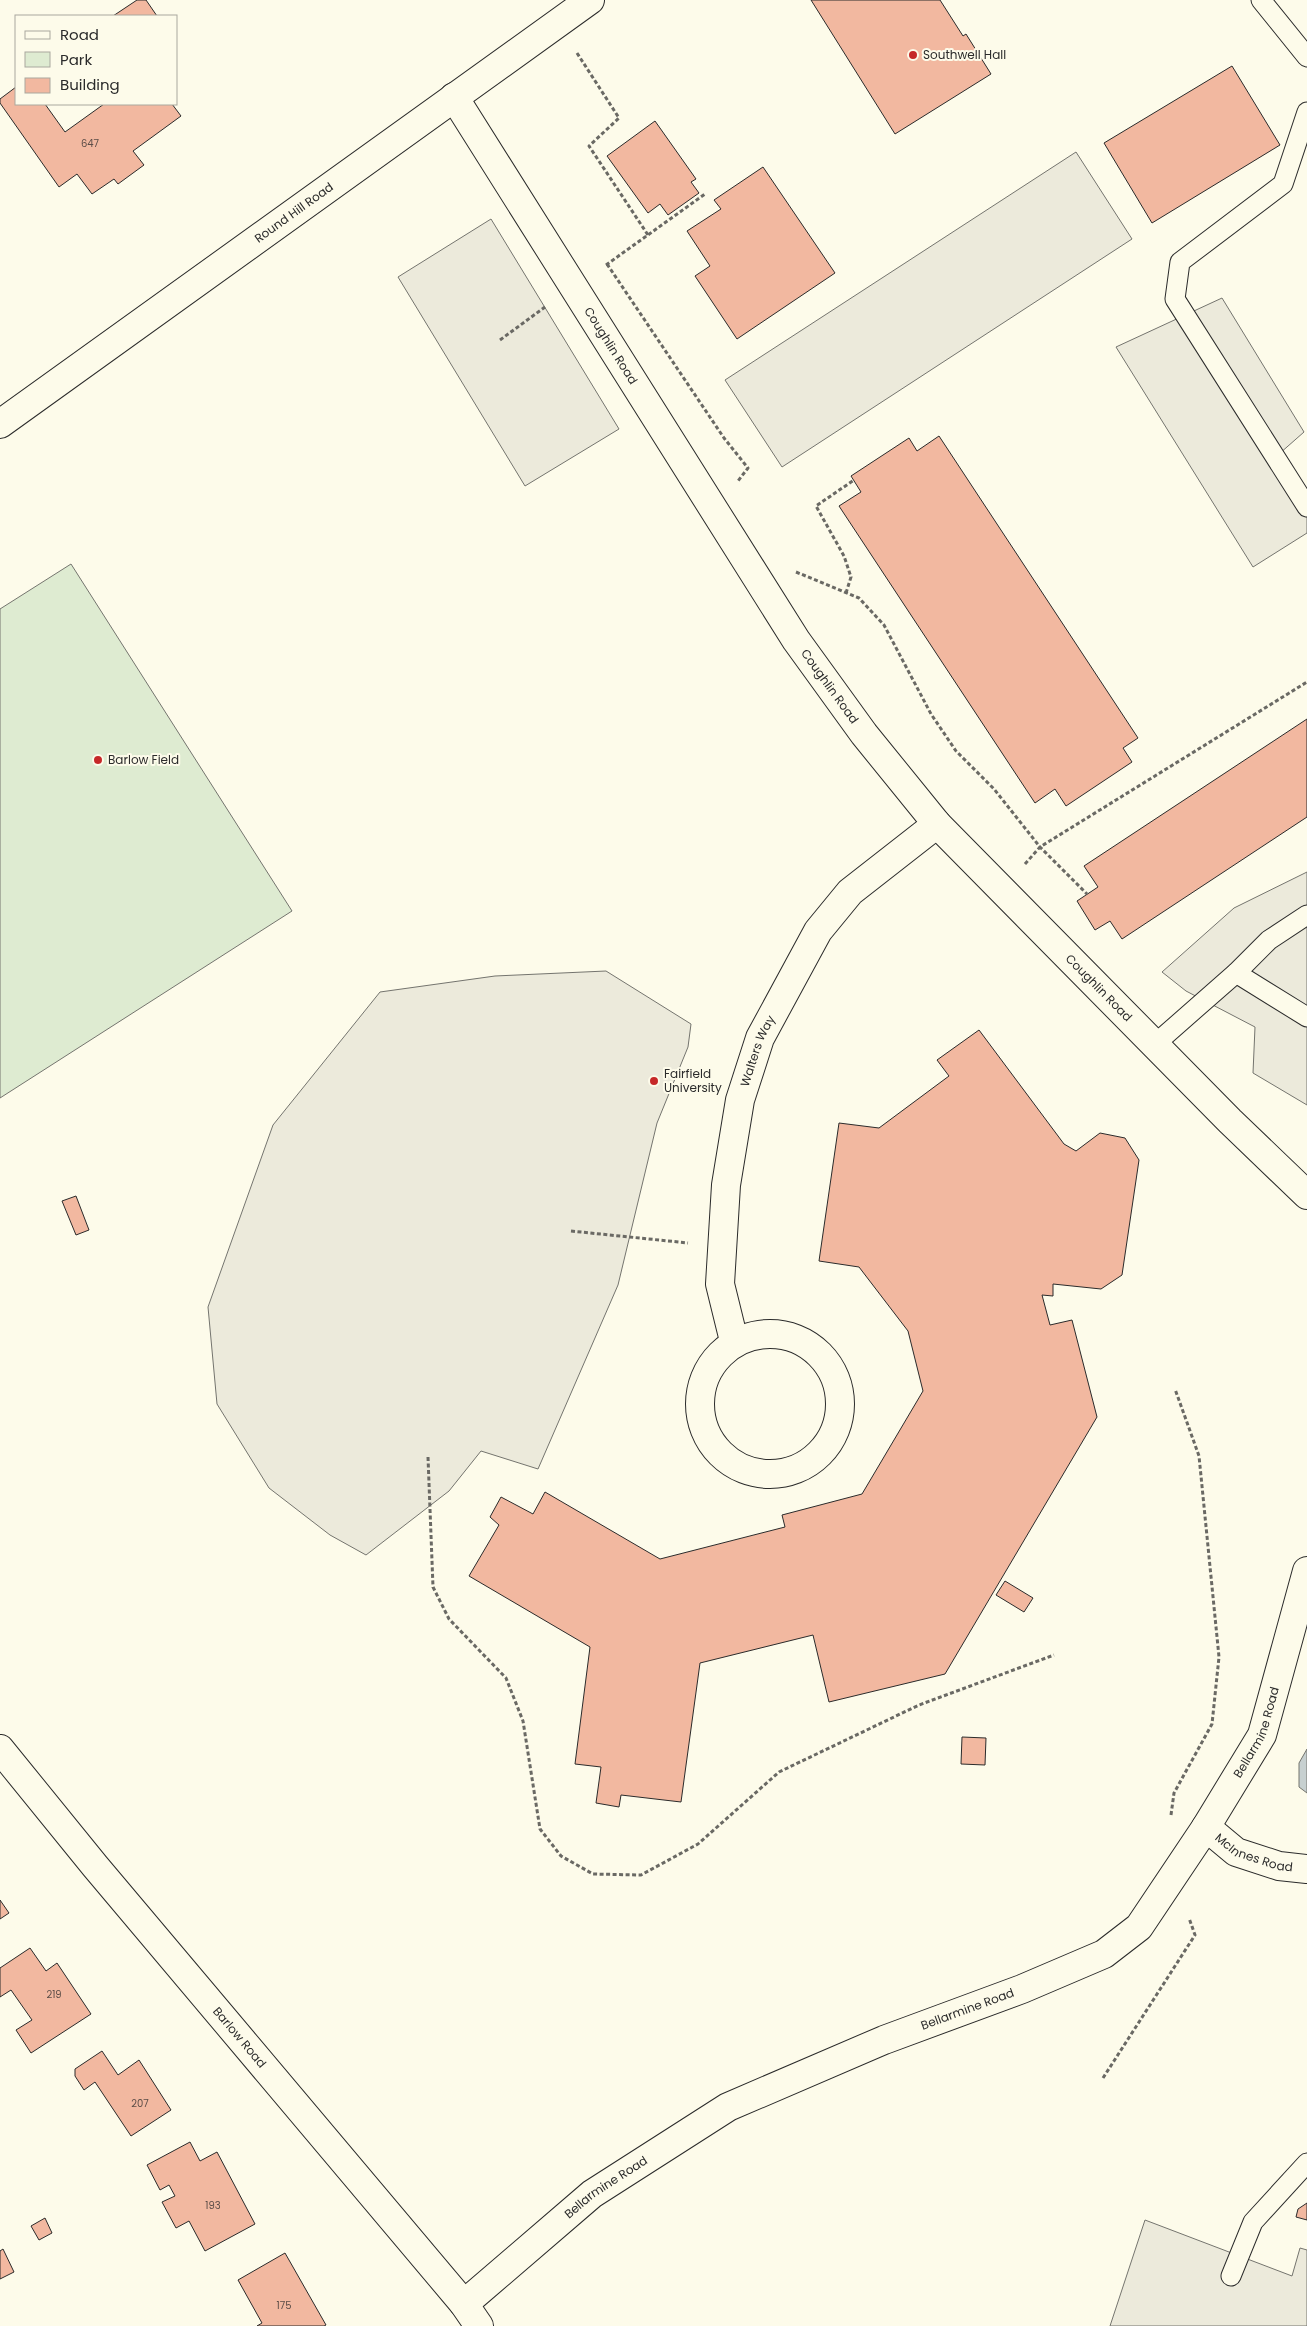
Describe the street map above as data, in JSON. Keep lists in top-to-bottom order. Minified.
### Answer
{"streets":{"street":["Round Hill Road","Coughlin Road","Walters Way","Bellarmine Road","McInnes Road","Barlow Road"]},"crossings":[["Round Hill Road","Coughlin Road"],["Coughlin Road","Walters Way"],["Bellarmine Road","McInnes Road"],["Bellarmine Road","Barlow Road"]],"places":["Southwell Hall","Barlow Field","Fairfield University"],"house_numbers":["647","219","207","193","175"],"legend":["Road","Park","Building"]}
